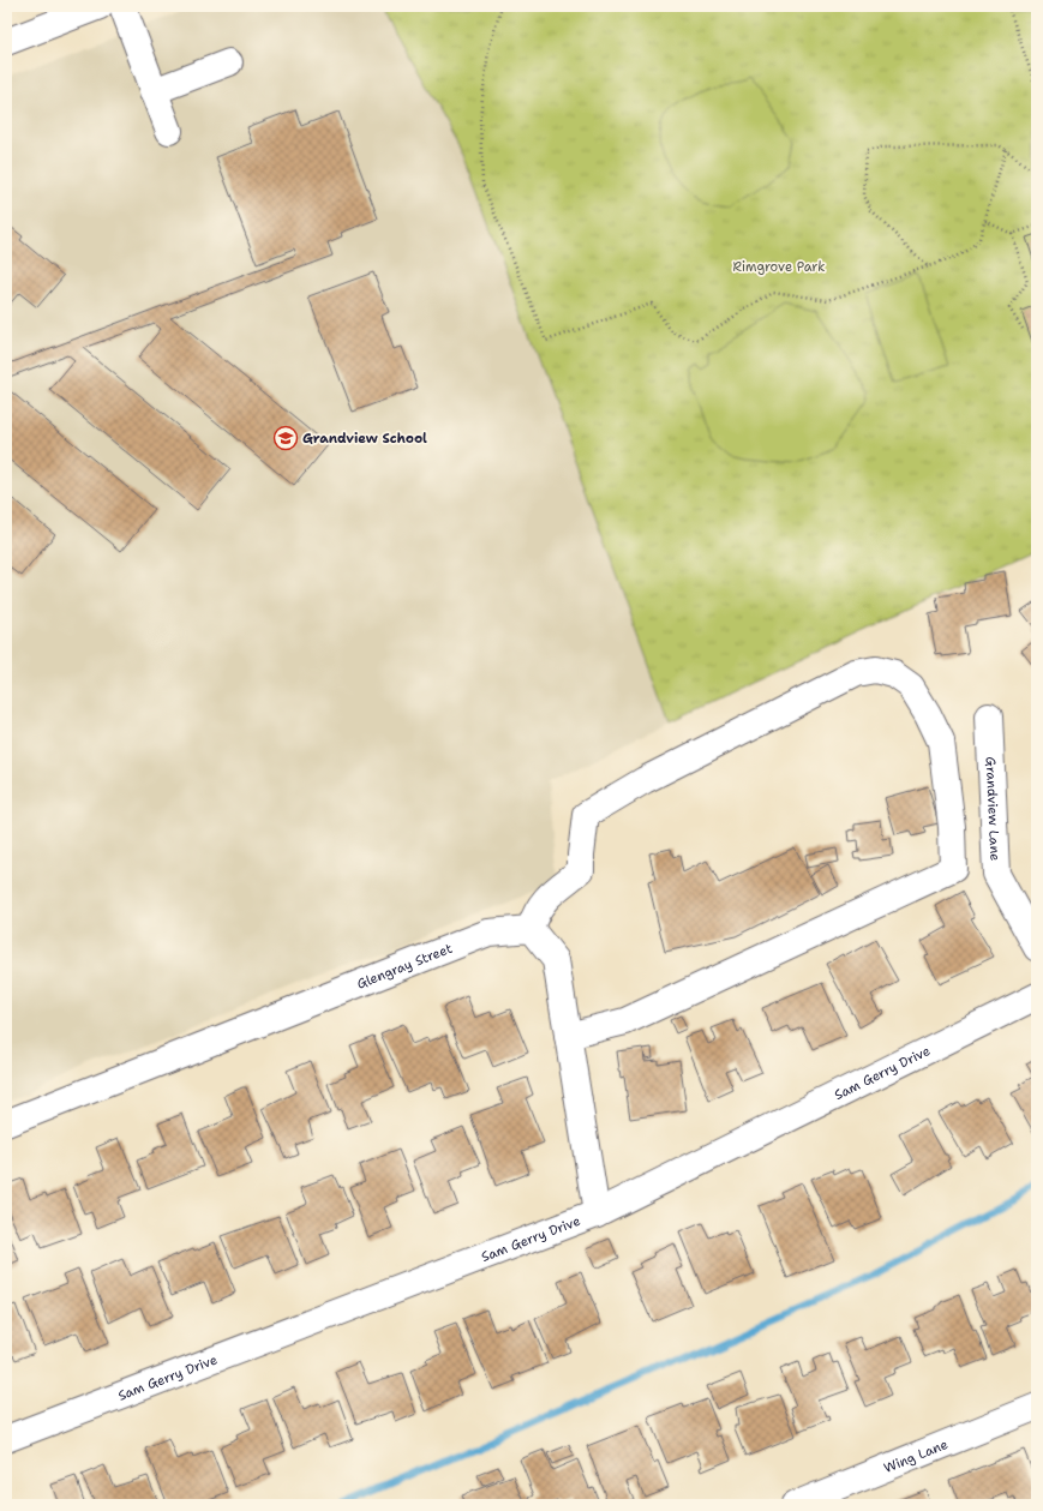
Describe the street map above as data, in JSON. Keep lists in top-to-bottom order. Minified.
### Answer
{"streets":{"street":["Grandview Lane","Glengray Street","Sam Gerry Drive","Wing Lane"]},"parks":["Rimgrove Park"],"places":{"school or university":["Grandview School"]}}
